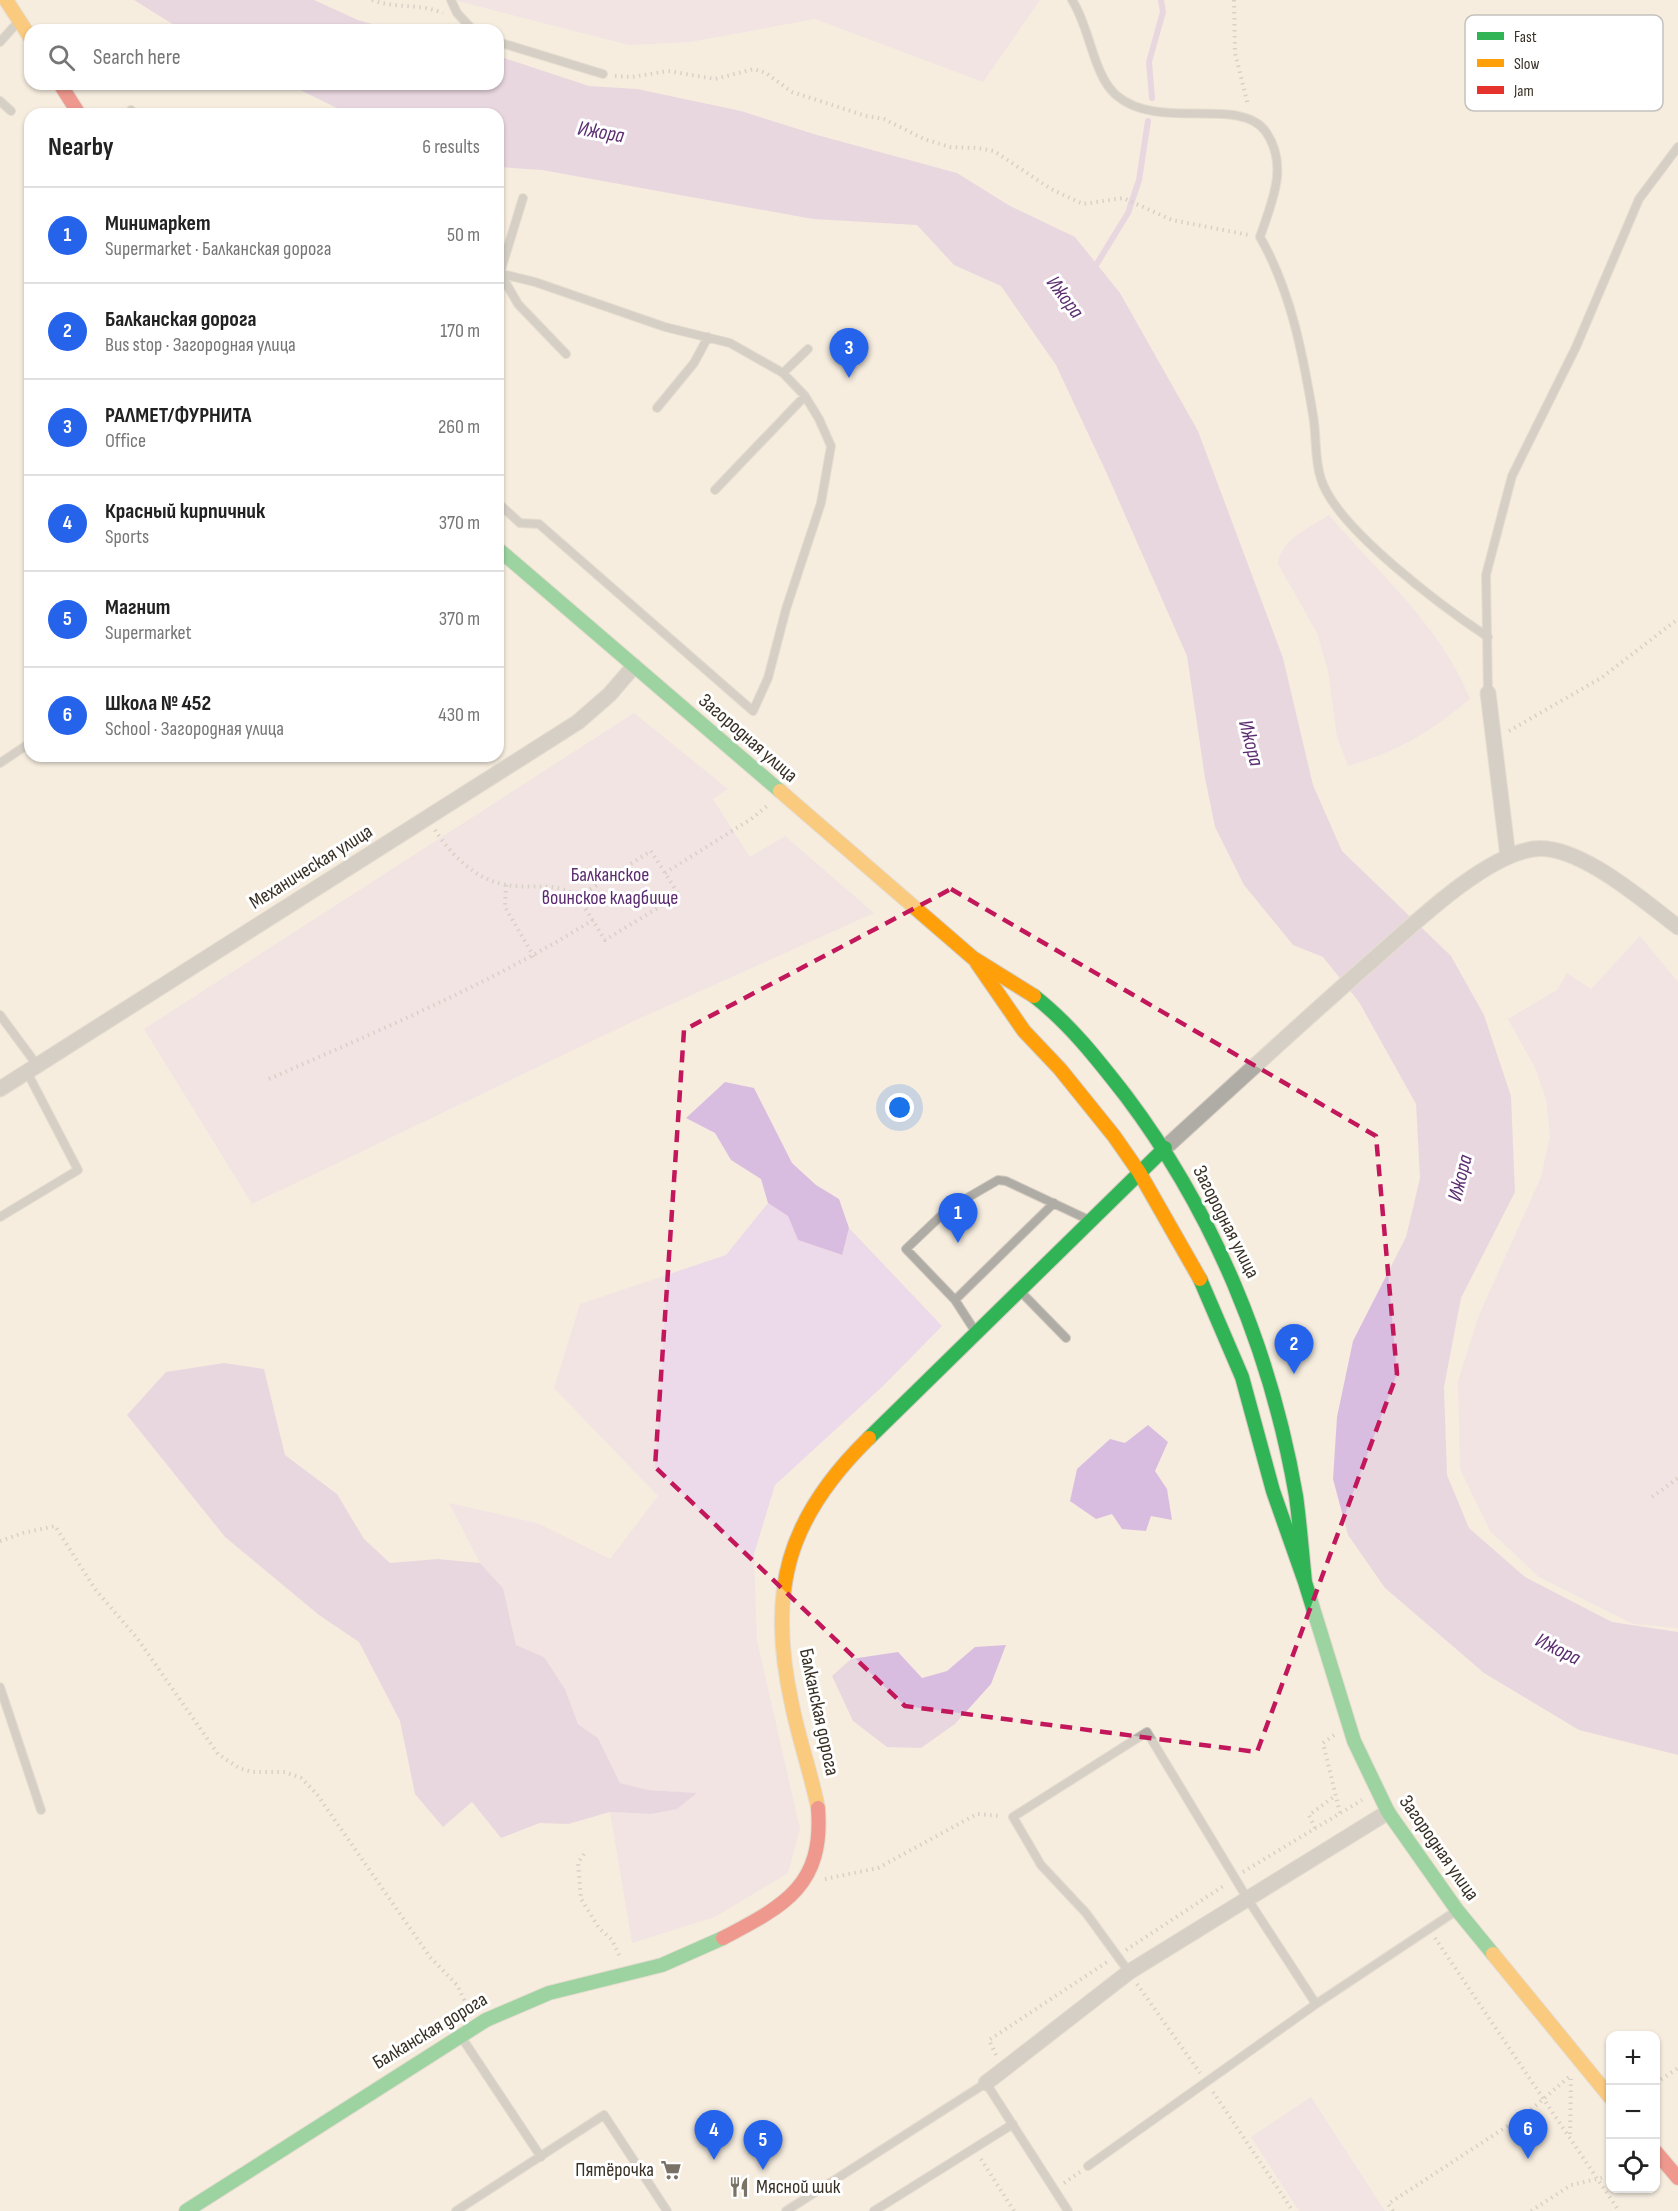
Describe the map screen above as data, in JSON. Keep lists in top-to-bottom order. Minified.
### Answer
{"streets":{"main road":["Загородная улица","Балканская дорога"],"street":["Механическая улица"]},"crossings":[["Загородная улица","Механическая улица"],["Загородная улица","Балканская дорога"]],"water":["Ижора"],"parks":["Балканское воинское кладбище"],"places":{"supermarket":["Пятёрочка"],"restaurant":["Мясной шик"]},"legend":["Fast","Slow","Jam"],"page":{"search":"Search here","heading":["Nearby","6 results"],"list":[{"mark":"1","name":"Минимаркет","note":"Supermarket · Балканская дорога","value":"50 m"},{"mark":"2","name":"Балканская дорога","note":"Bus stop · Загородная улица","value":"170 m"},{"mark":"3","name":"РАЛМЕТ/ФУРНИТА","note":"Office","value":"260 m"},{"mark":"4","name":"Красный кирпичник","note":"Sports","value":"370 m"},{"mark":"5","name":"Магнит","note":"Supermarket","value":"370 m"},{"mark":"6","name":"Школа № 452","note":"School · Загородная улица","value":"430 m"}],"pins":["3","1","2","6","4","5"],"map_buttons":["+","−"]}}
